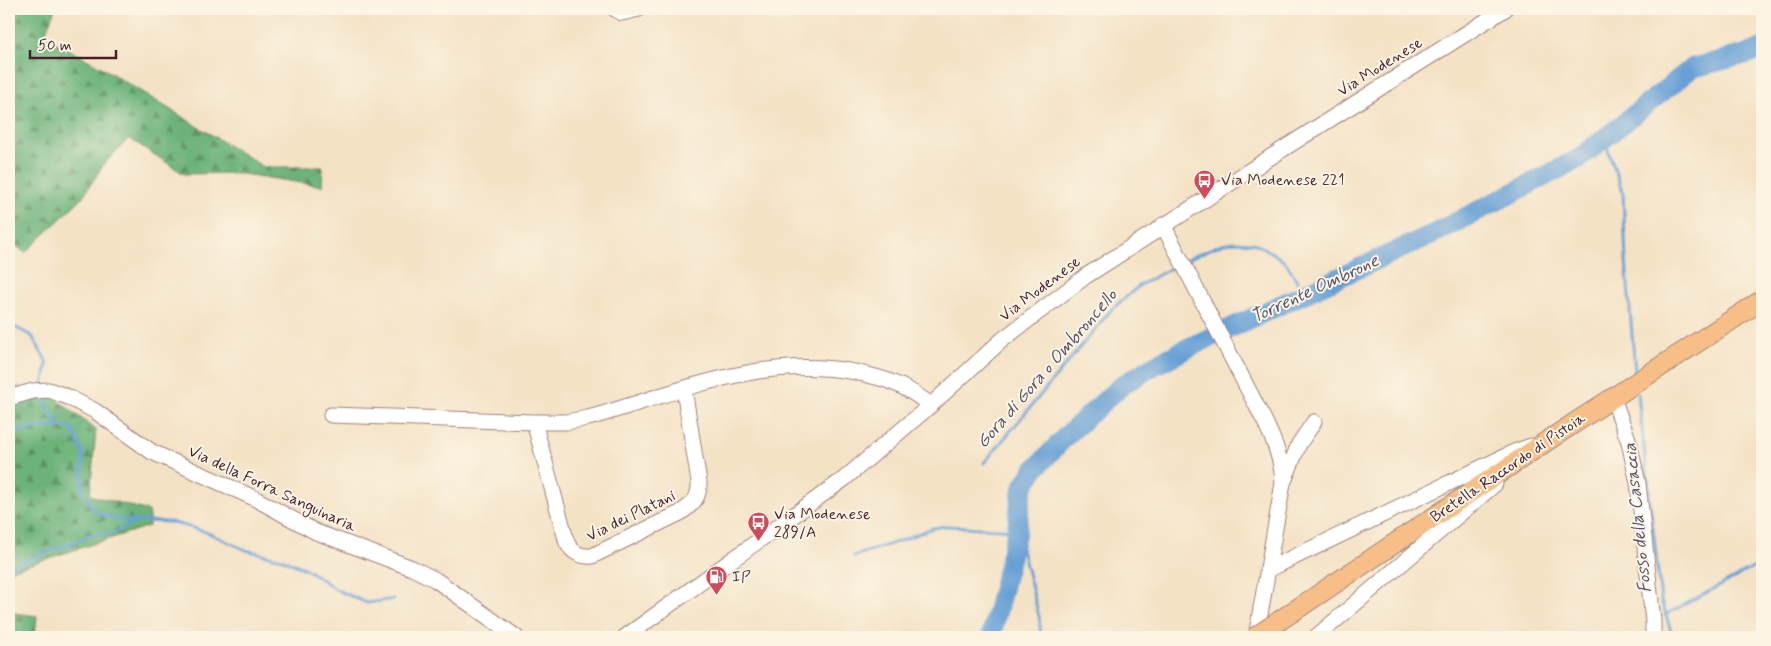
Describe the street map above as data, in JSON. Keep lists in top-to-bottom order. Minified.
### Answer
{"streets":{"main road":["Bretella Raccordo di Pistoia"],"street":["Via Modenese","Via della Forra Sanguinaria","Via dei Platani"]},"water":["Torrente Ombrone","Gora di Gora o Ombroncello","Fosso della Casaccia"],"places":{"bus stop":["Via Modenese 221","Via Modenese 289/A"],"fuel station":["IP"]},"scale_bar":"50 m"}
